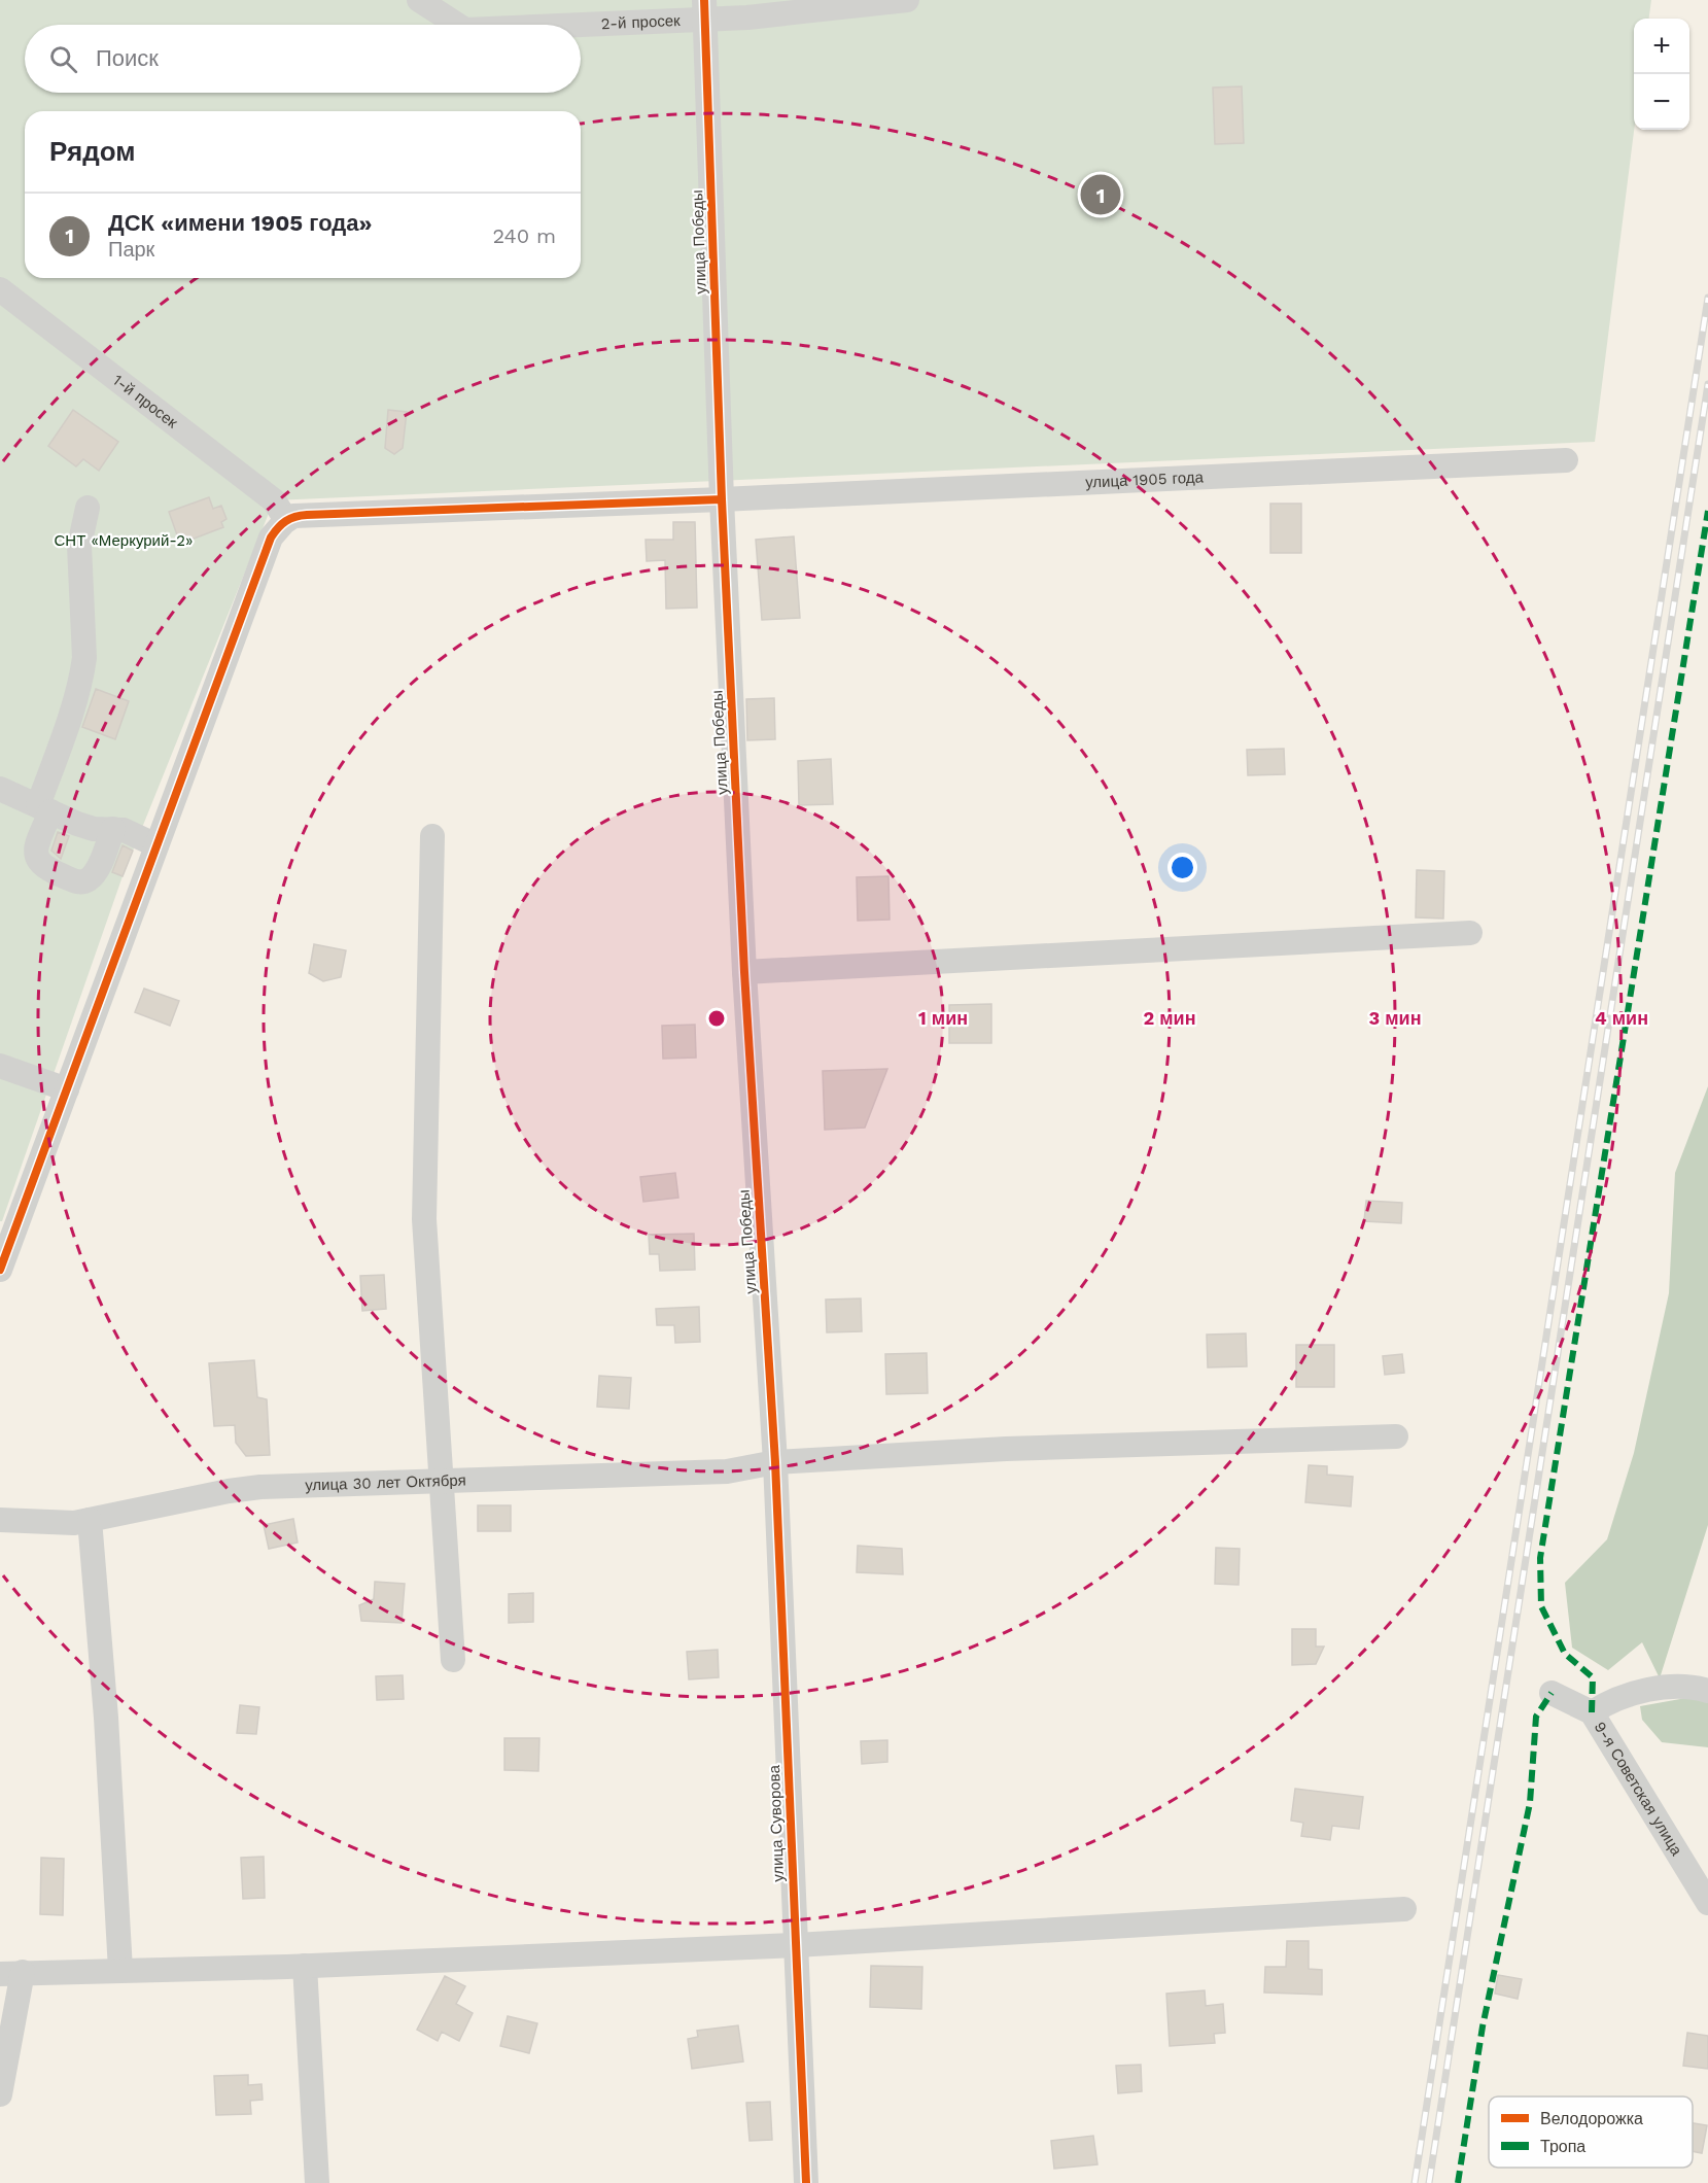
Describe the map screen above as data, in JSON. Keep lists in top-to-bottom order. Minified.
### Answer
{"streets":{"street":["2-й просек","улица Победы","1-й просек","улица 1905 года","улица 30 лет Октября","9-я Советская улица","улица Суворова"]},"crossings":[["2-й просек","улица Победы"],["улица Победы","улица 1905 года"],["улица Победы","улица 30 лет Октября"],["улица Победы","улица Суворова"],["1-й просек","улица 1905 года"],["улица 30 лет Октября","улица Суворова"]],"parks":["СНТ «Меркурий-2»"],"legend":["Велодорожка","Тропа"],"page":{"map_buttons":["+","−"],"search":"Поиск","heading":"Рядом","pins":"1","list":[{"mark":"1","name":"ДСК «имени 1905 года»","note":"Парк","value":"240 m"}]},"rings":["1 мин","2 мин","3 мин","4 мин"]}
